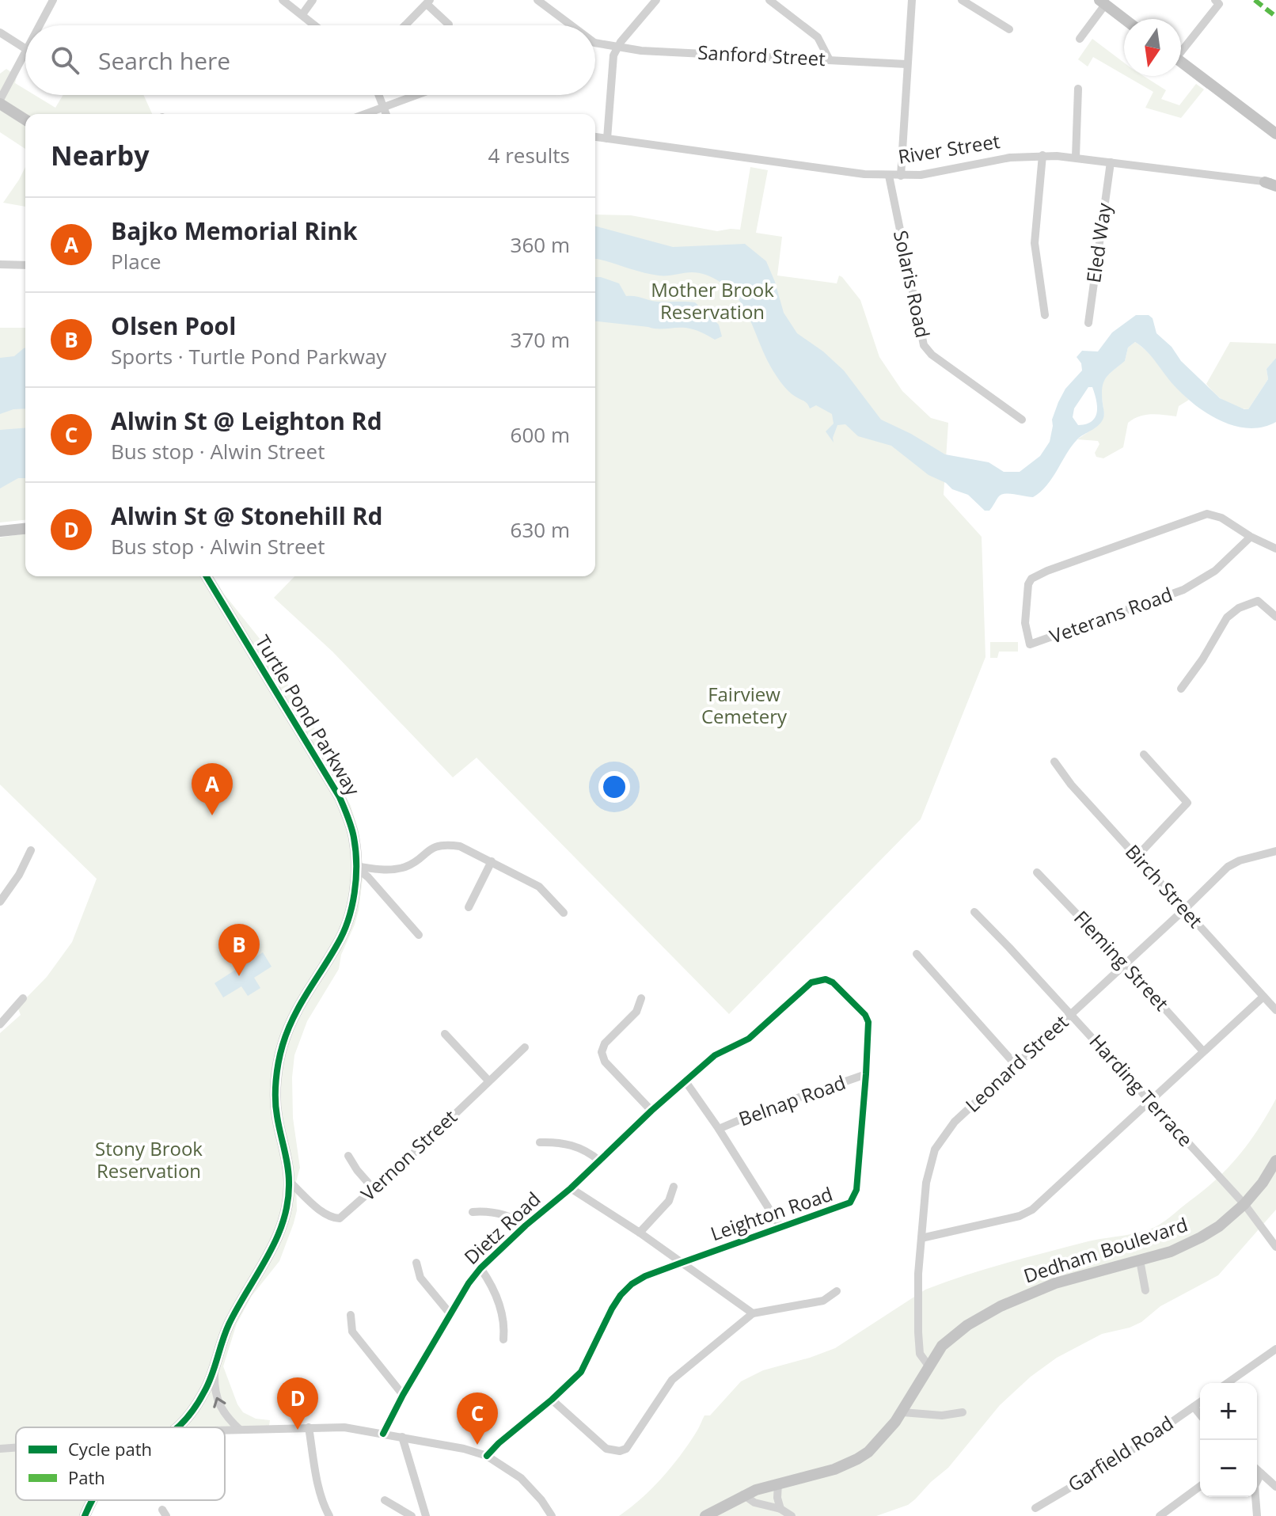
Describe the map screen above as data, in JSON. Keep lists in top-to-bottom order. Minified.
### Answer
{"streets":{"main road":["Turtle Pond Parkway","Dedham Boulevard"],"street":["Sanford Street","River Street","Eled Way","Solaris Road","Veterans Road","Birch Street","Fleming Street","Leonard Street","Harding Terrace","Belnap Road","Vernon Street","Leighton Road","Dietz Road","Garfield Road"]},"crossings":[["River Street","Eled Way"],["River Street","Solaris Road"],["Turtle Pond Parkway","Vernon Street"],["Birch Street","Leonard Street"],["Fleming Street","Leonard Street"],["Leonard Street","Harding Terrace"],["Leonard Street","Dedham Boulevard"],["Harding Terrace","Dedham Boulevard"],["Belnap Road","Leighton Road"],["Leighton Road","Dietz Road"]],"parks":["Mother Brook Reservation","Fairview Cemetery","Stony Brook Reservation"],"legend":["Cycle path","Path"],"north":"bottom","page":{"search":"Search here","heading":["Nearby","4 results"],"list":[{"mark":"A","name":"Bajko Memorial Rink","note":"Place","value":"360 m"},{"mark":"B","name":"Olsen Pool","note":"Sports · Turtle Pond Parkway","value":"370 m"},{"mark":"C","name":"Alwin St @ Leighton Rd","note":"Bus stop · Alwin Street","value":"600 m"},{"mark":"D","name":"Alwin St @ Stonehill Rd","note":"Bus stop · Alwin Street","value":"630 m"}],"pins":["A","B","D","C"],"map_buttons":["+","−"]}}
